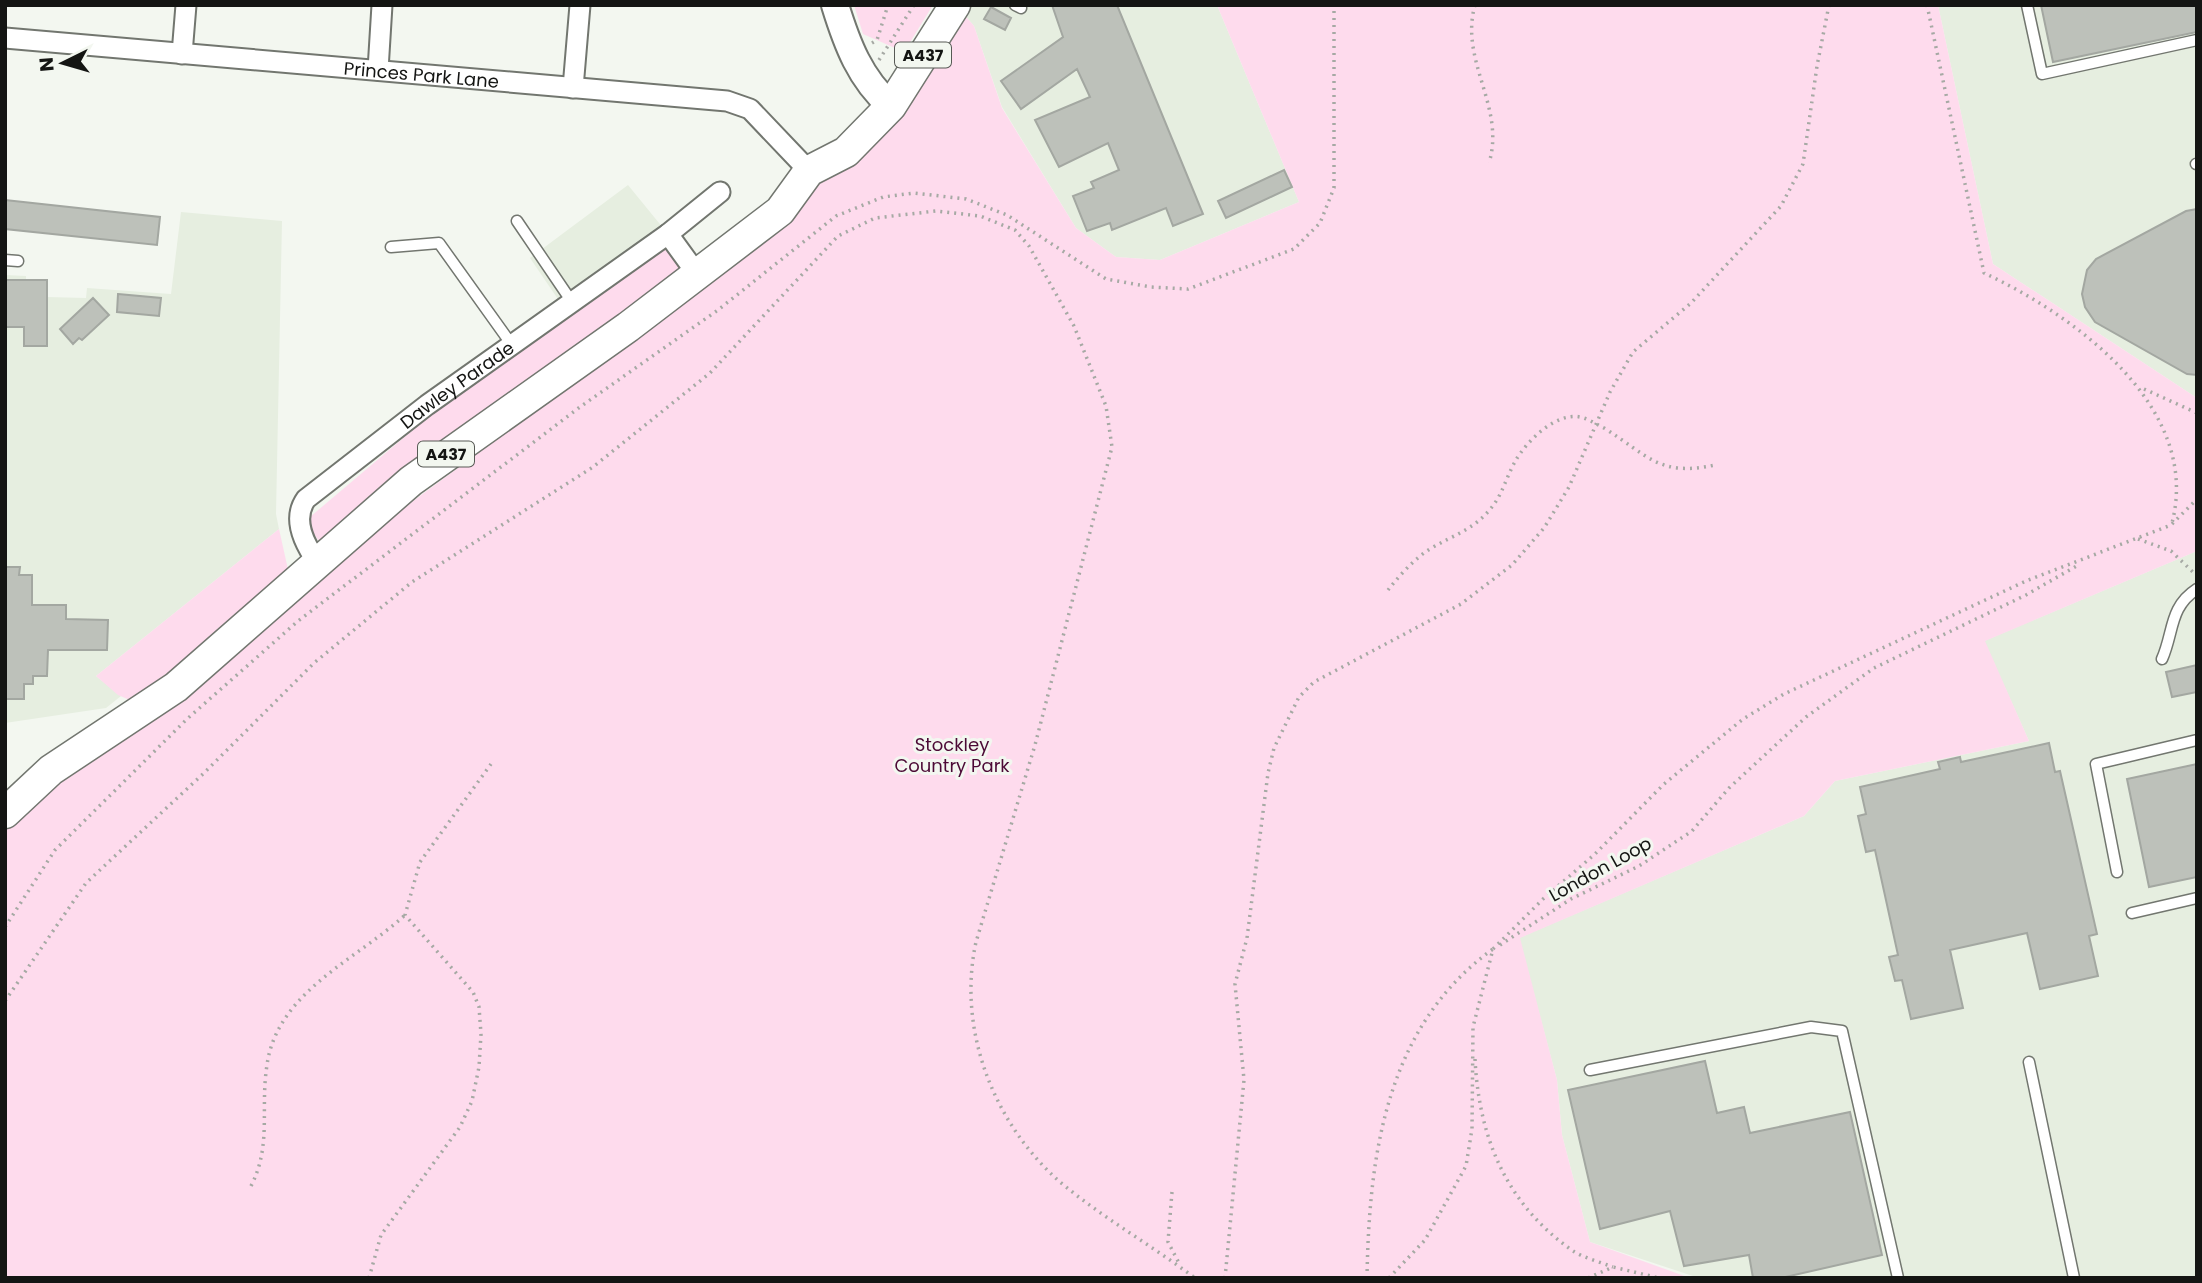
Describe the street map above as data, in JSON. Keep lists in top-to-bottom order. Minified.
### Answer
{"streets":{"main road":["A437"],"street":["Princes Park Lane","Dawley Parade"],"path":["London Loop"]},"crossings":[["A437","Princes Park Lane"],["A437","Dawley Parade"]],"parks":["Stockley Country Park"],"north":"left"}
